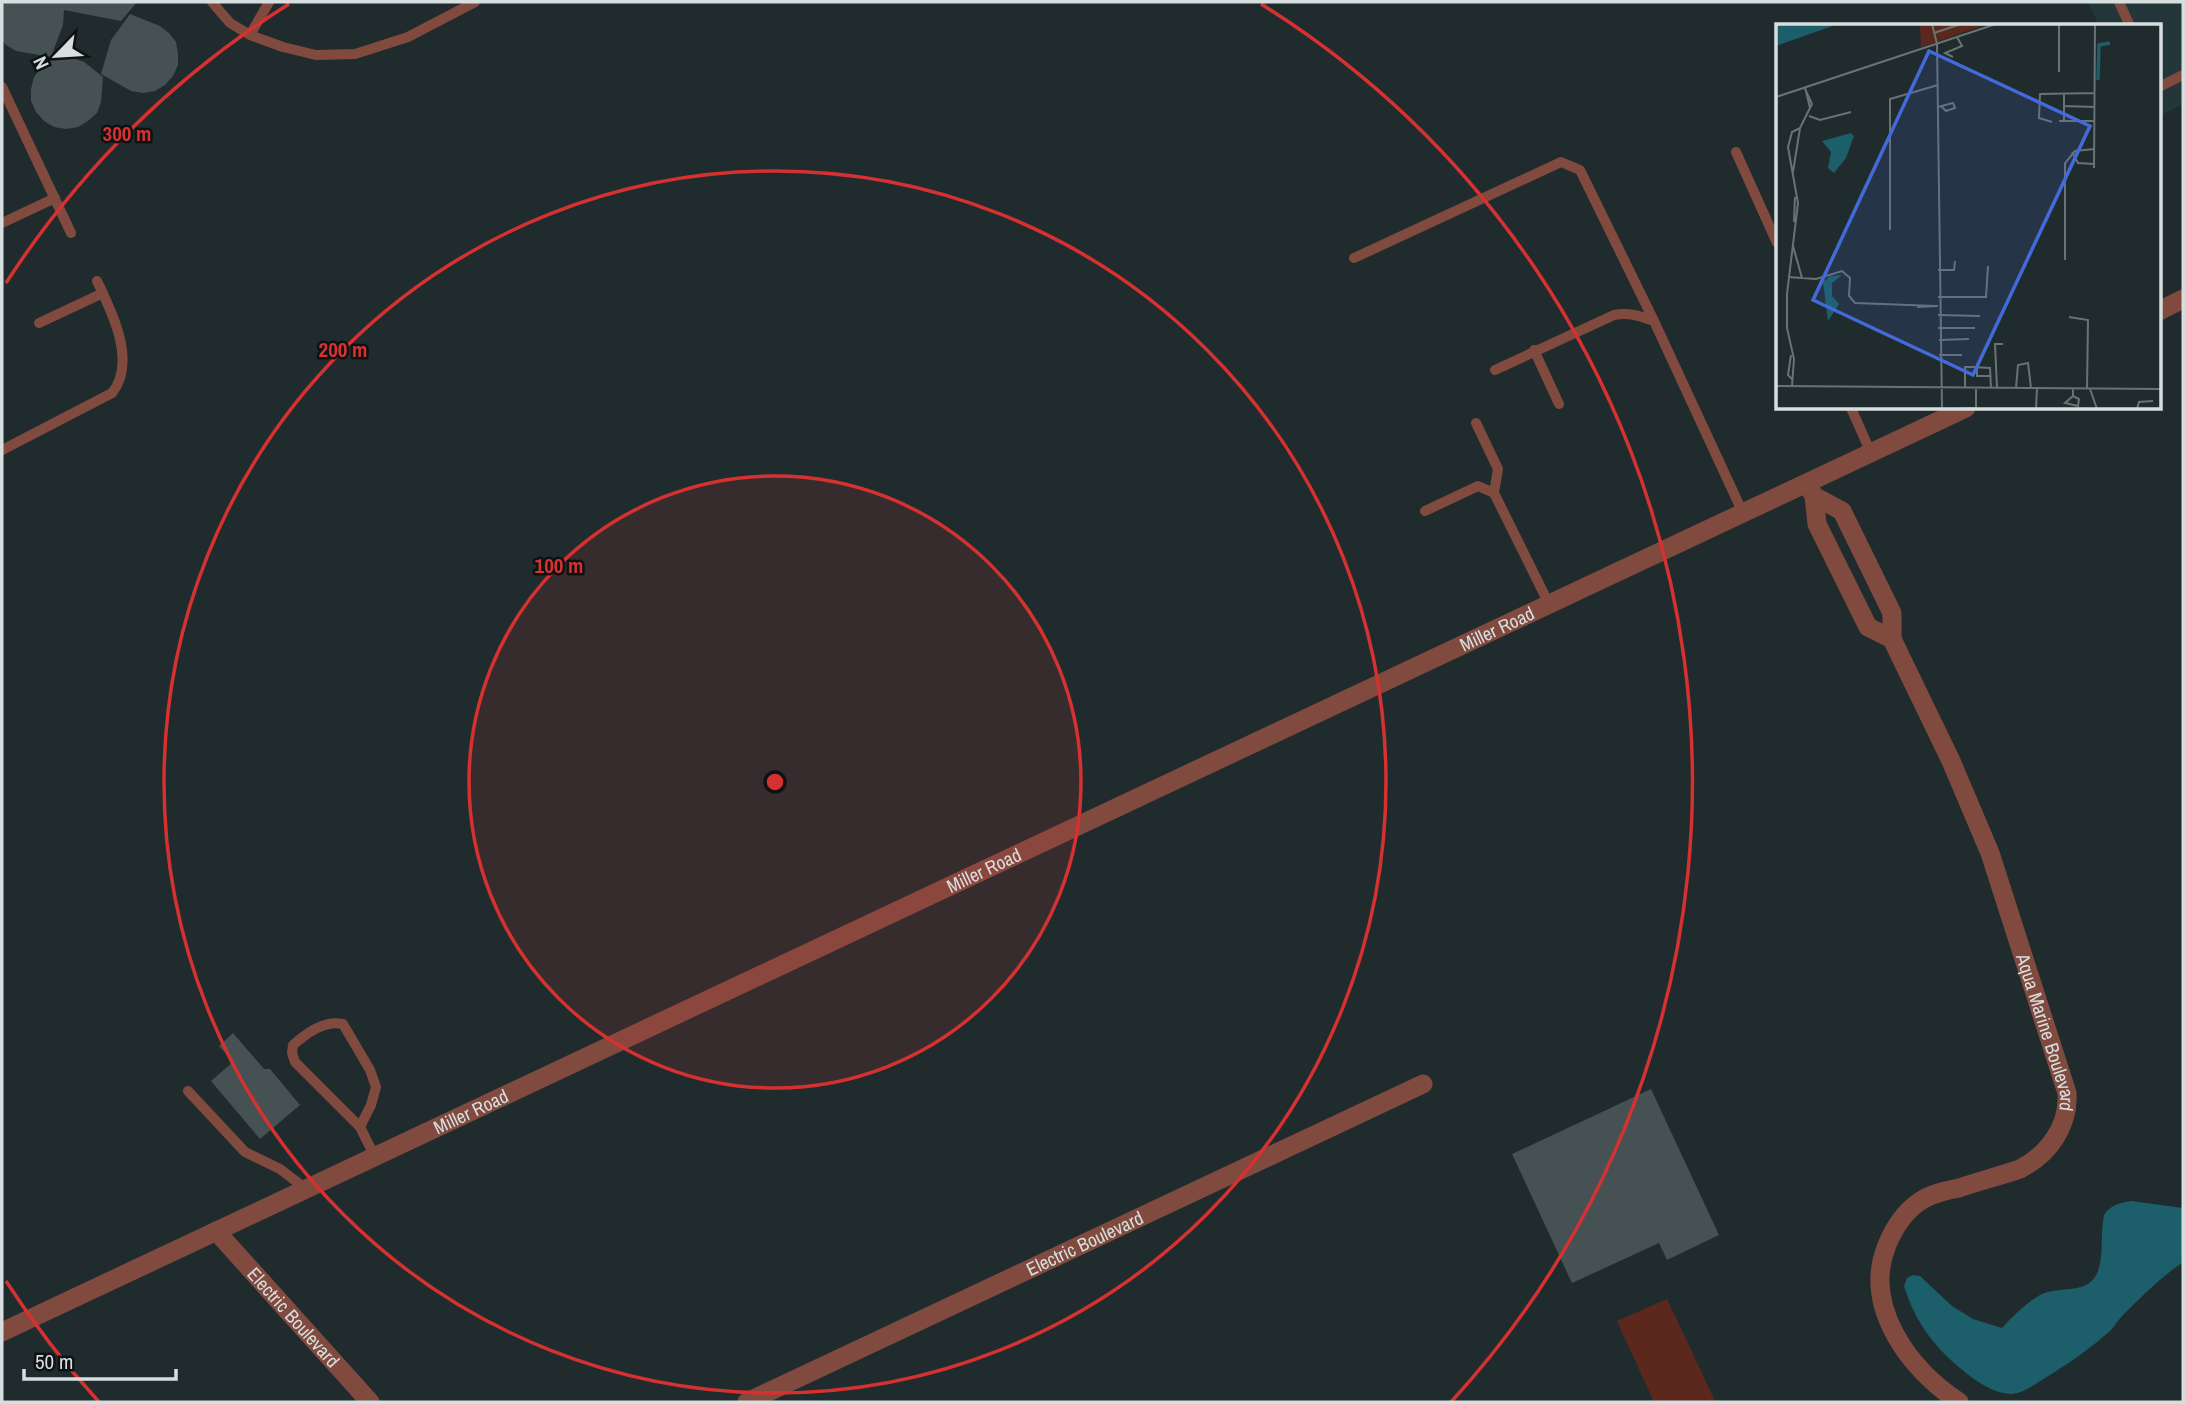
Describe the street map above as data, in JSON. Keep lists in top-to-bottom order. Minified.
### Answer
{"streets":{"street":["Miller Road","Aqua Marine Boulevard","Electric Boulevard"]},"crossings":[["Miller Road","Aqua Marine Boulevard"],["Miller Road","Electric Boulevard"]],"scale_bar":"50 m","north":"bottom left","rings":["300 m","200 m","100 m"]}
